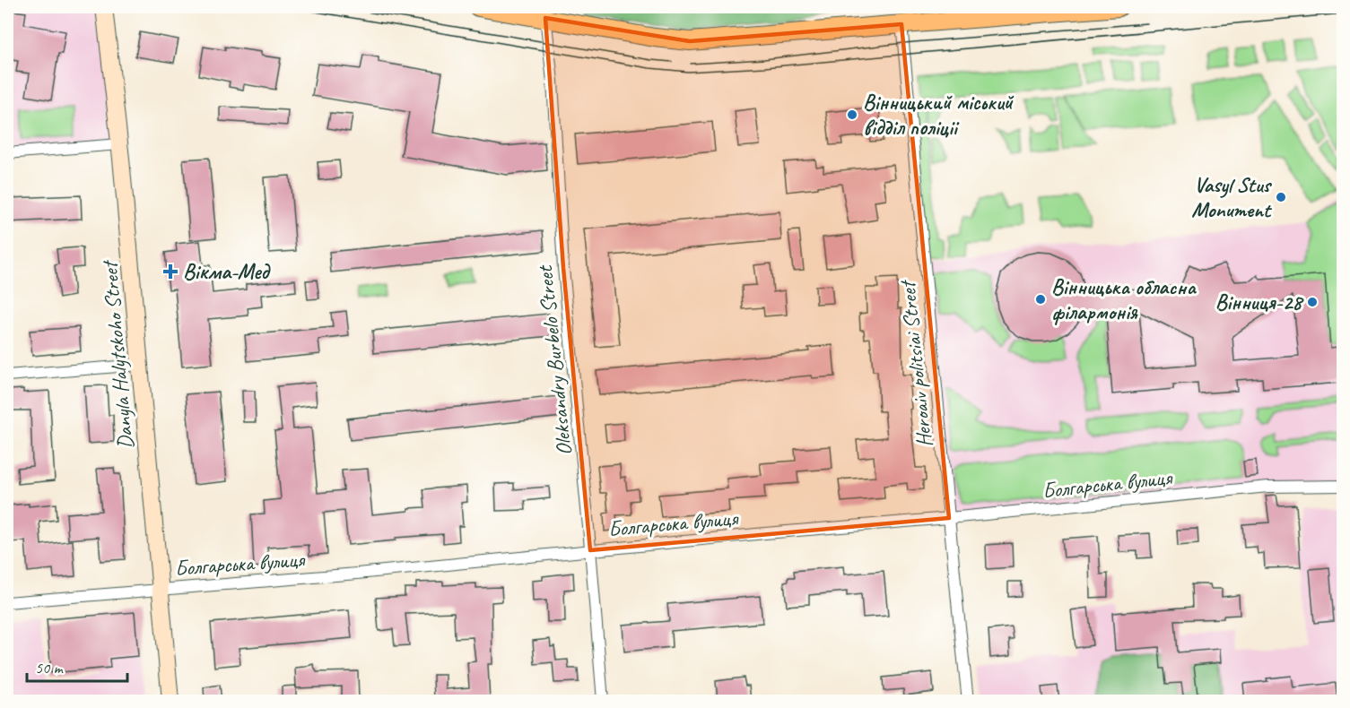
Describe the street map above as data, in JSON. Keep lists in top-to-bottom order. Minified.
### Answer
{"streets":{"main road":["Danyla Halytskoho Street"],"street":["Oleksandry Burbelo Street","Heroaiv politsiai Street","Болгарська вулиця"]},"crossings":[["Danyla Halytskoho Street","Болгарська вулиця"],["Oleksandry Burbelo Street","Болгарська вулиця"],["Heroaiv politsiai Street","Болгарська вулиця"]],"places":{"other":["Вінницький міський відділ поліціі","Vasyl Stus Monument","Вінницька обласна філармонія","Вінниця-28"],"health":["Вікма-Мед"]},"scale_bar":"50 m"}
